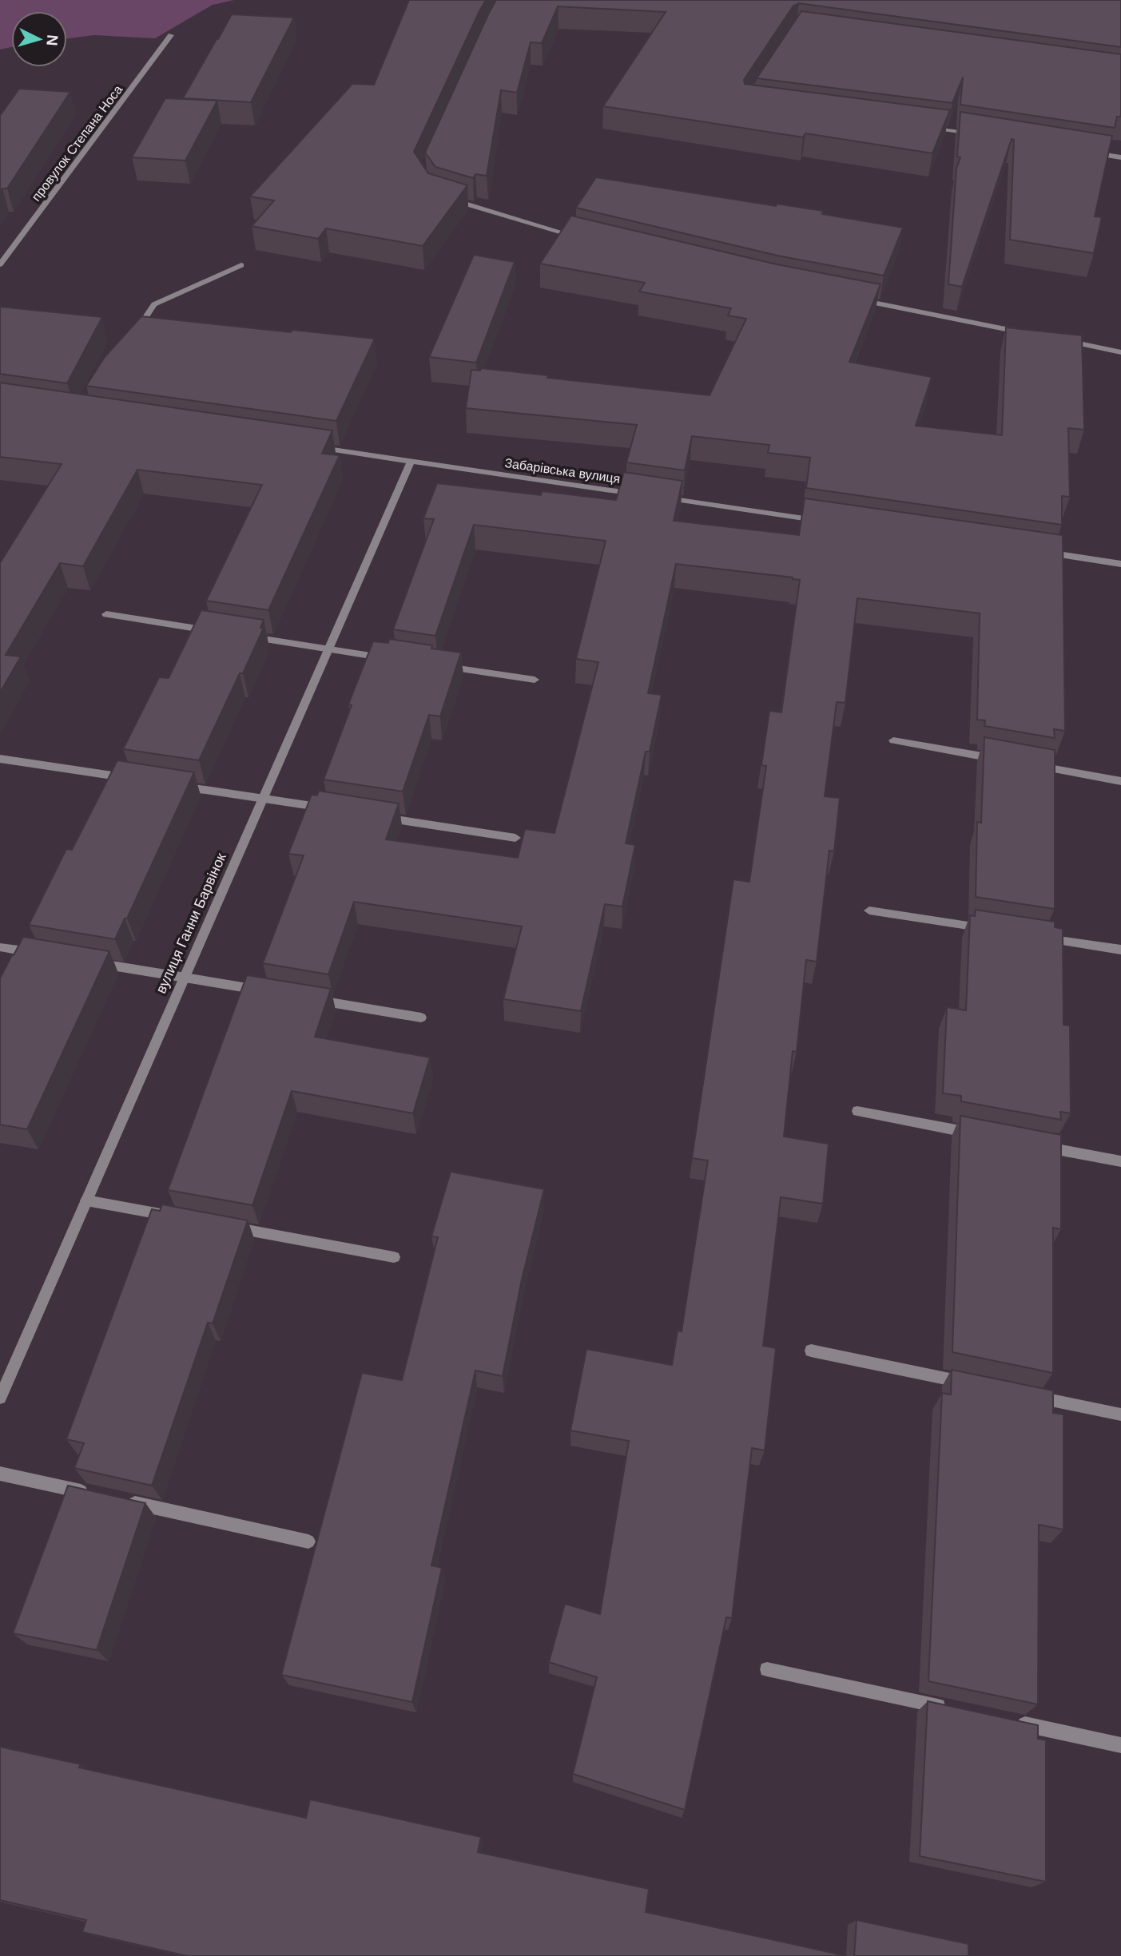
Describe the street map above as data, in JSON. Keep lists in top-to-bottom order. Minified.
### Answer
{"streets":{"street":["провулок Степана Носа","Забарівська вулиця","вулиця Ганни Барвінок"]},"crossings":[["Забарівська вулиця","вулиця Ганни Барвінок"]],"north":"right"}
